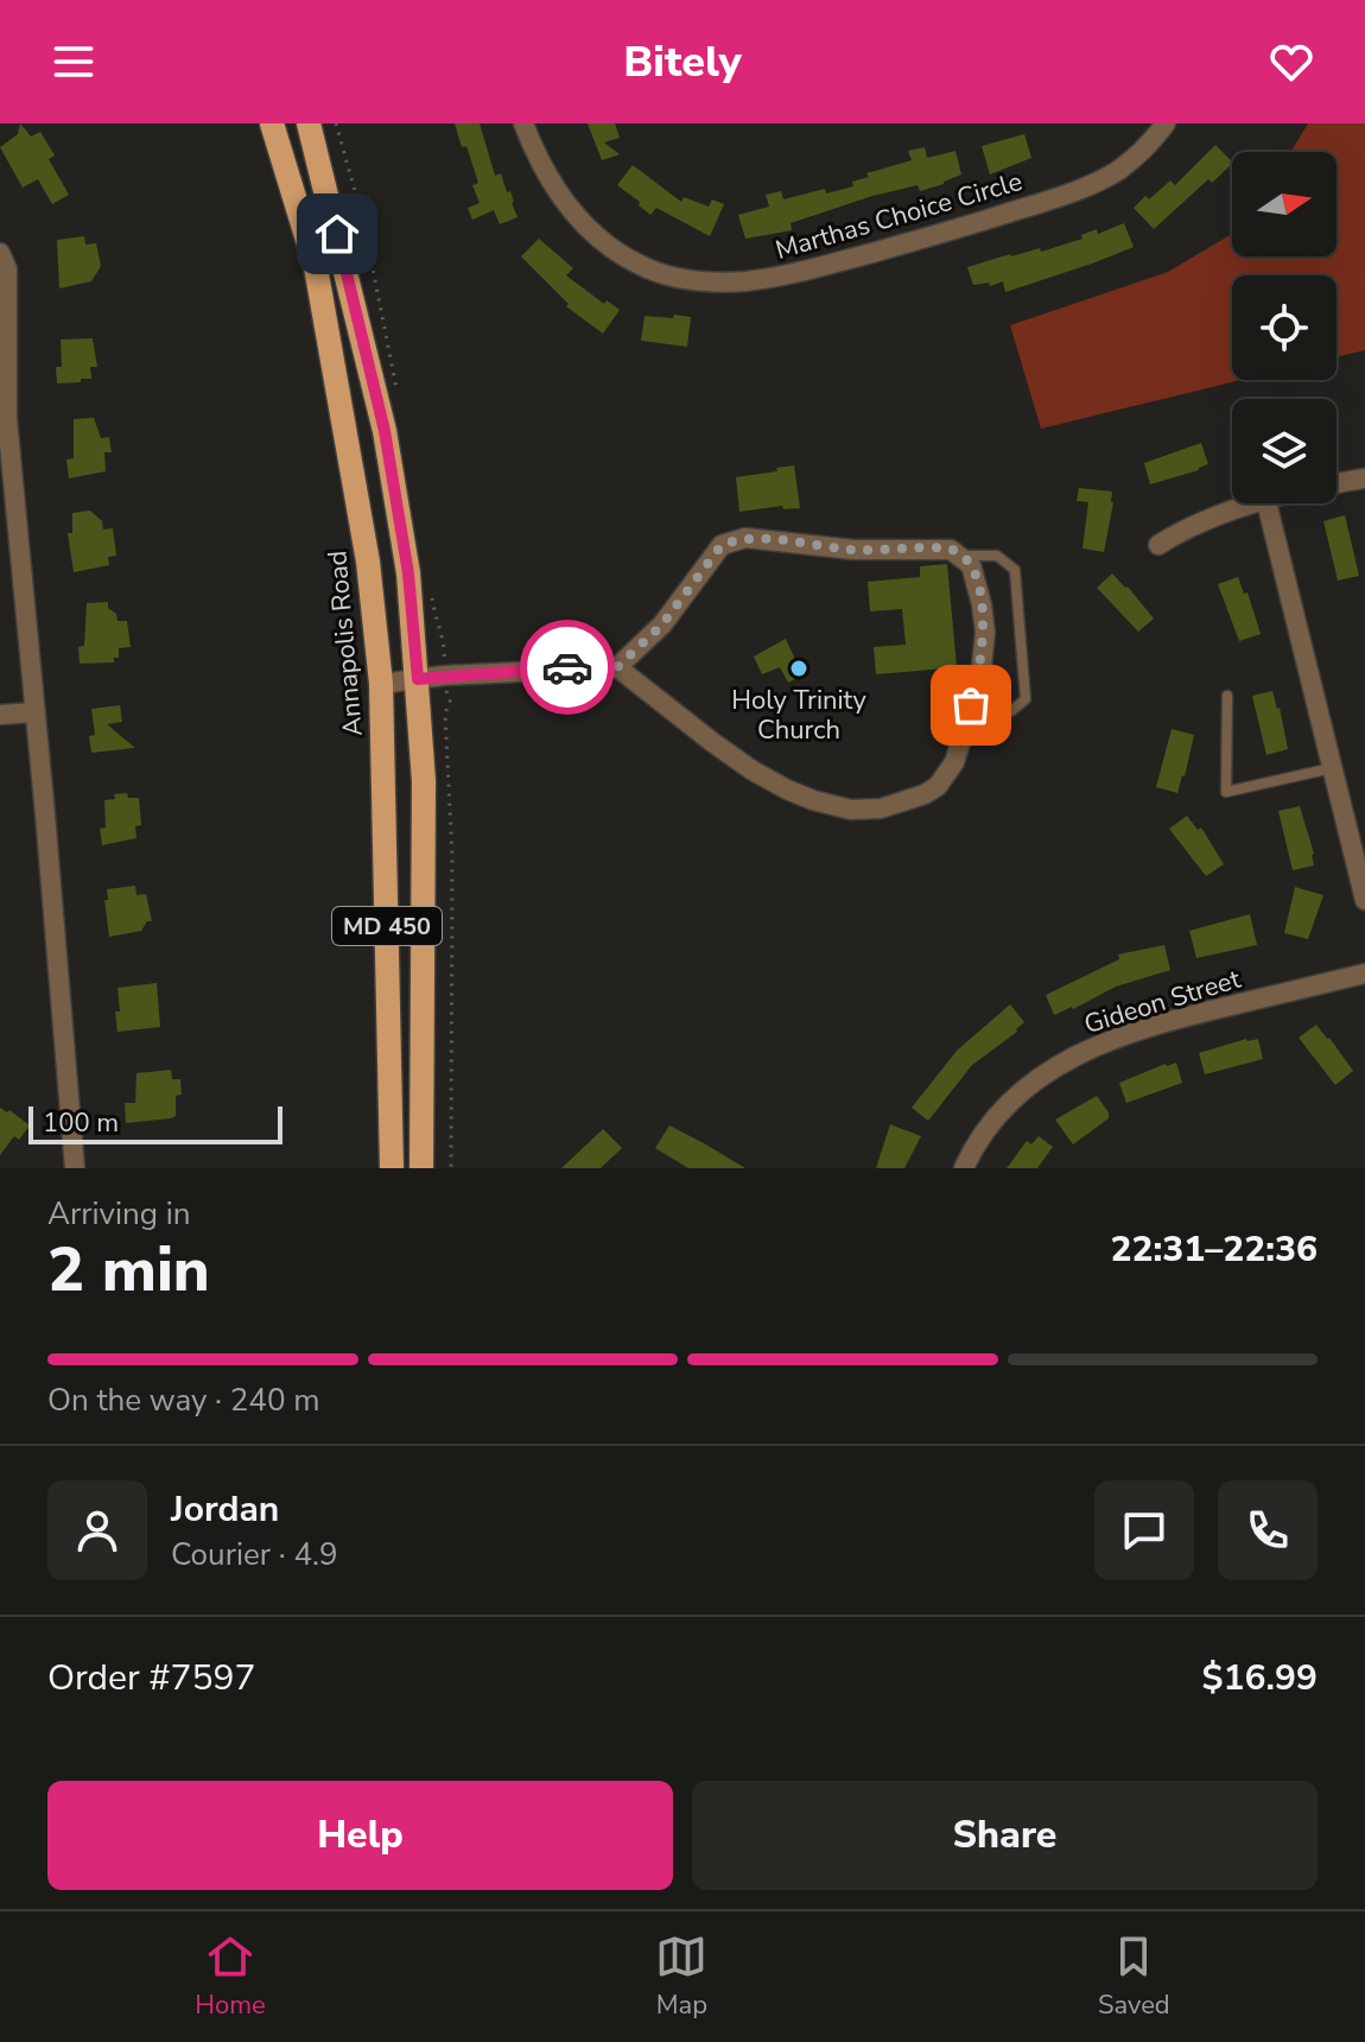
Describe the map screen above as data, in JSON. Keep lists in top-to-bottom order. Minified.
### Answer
{"streets":{"main road":["Annapolis Road","MD 450"],"street":["Marthas Choice Circle","Gideon Street"]},"places":["Holy Trinity Church"],"scale_bar":"100 m","north":"right","page":{"header":"Bitely","scale":"100 m","heading":["2 min","Arriving in","22:31–22:36"],"panel":["Jordan","Courier · 4.9","Order #7597","$16.99"],"bar":"On the way · 240 m","buttons":["Help","Share"],"tabs":["Home","Map","Saved"]}}
